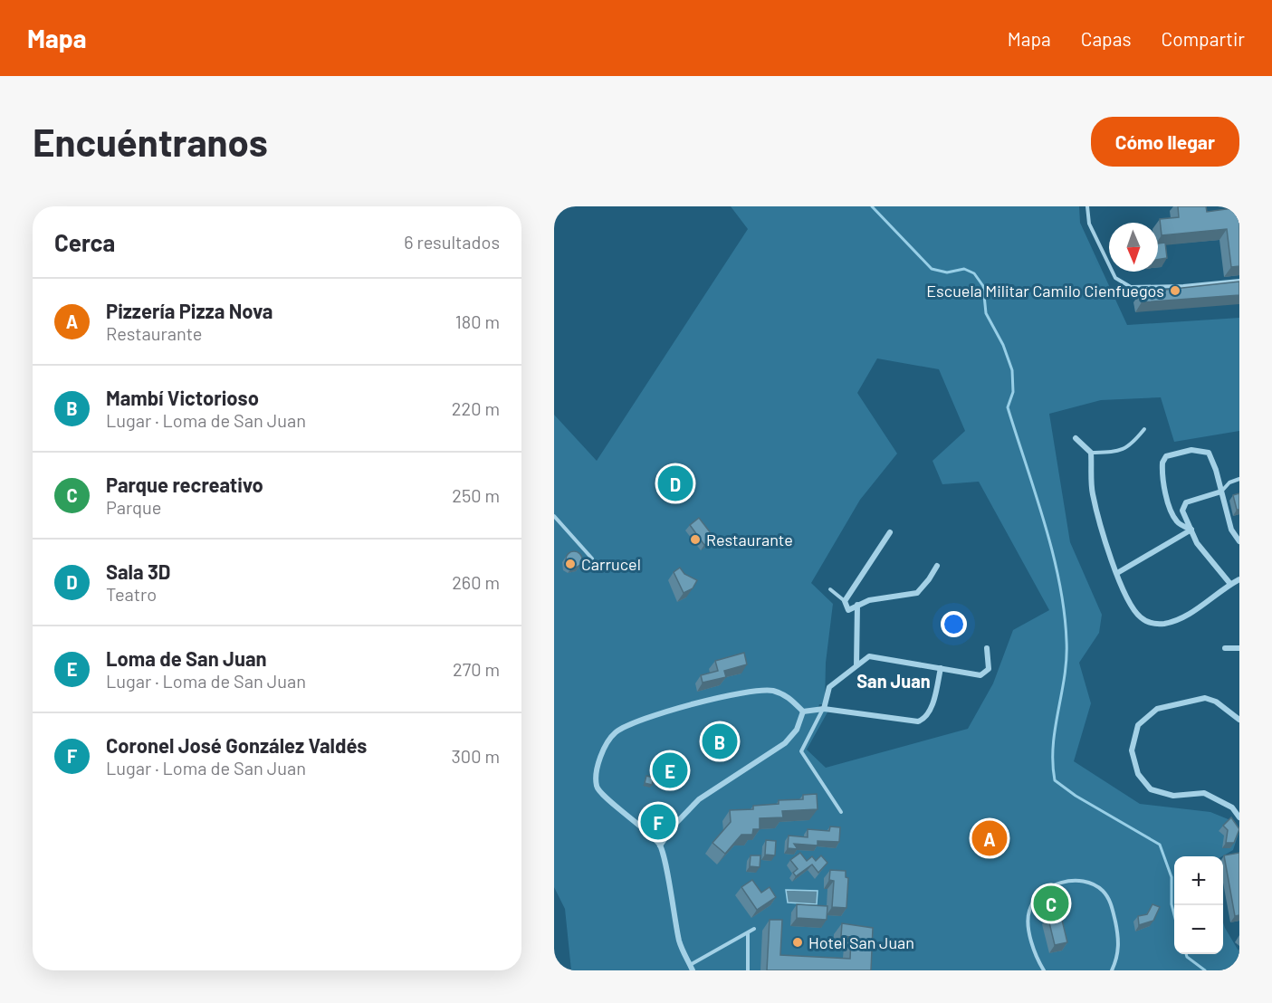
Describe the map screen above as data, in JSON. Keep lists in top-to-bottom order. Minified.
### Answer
{"districts":["San Juan"],"places":["Escuela Militar Camilo Cienfuegos","Restaurante","Carrucel","Hotel San Juan"],"north":"bottom","page":{"header":"Mapa","nav":["Mapa","Capas","Compartir"],"buttons":"Cómo llegar","title":"Encuéntranos","heading":["Cerca","6 resultados"],"list":[{"mark":"A","name":"Pizzería Pizza Nova","note":"Restaurante","value":"180 m"},{"mark":"B","name":"Mambí Victorioso","note":"Lugar · Loma de San Juan","value":"220 m"},{"mark":"C","name":"Parque recreativo","note":"Parque","value":"250 m"},{"mark":"D","name":"Sala 3D","note":"Teatro","value":"260 m"},{"mark":"E","name":"Loma de San Juan","note":"Lugar · Loma de San Juan","value":"270 m"},{"mark":"F","name":"Coronel José González Valdés","note":"Lugar · Loma de San Juan","value":"300 m"}],"pins":["D","B","E","F","A","C"],"map_buttons":["+","−"]}}
